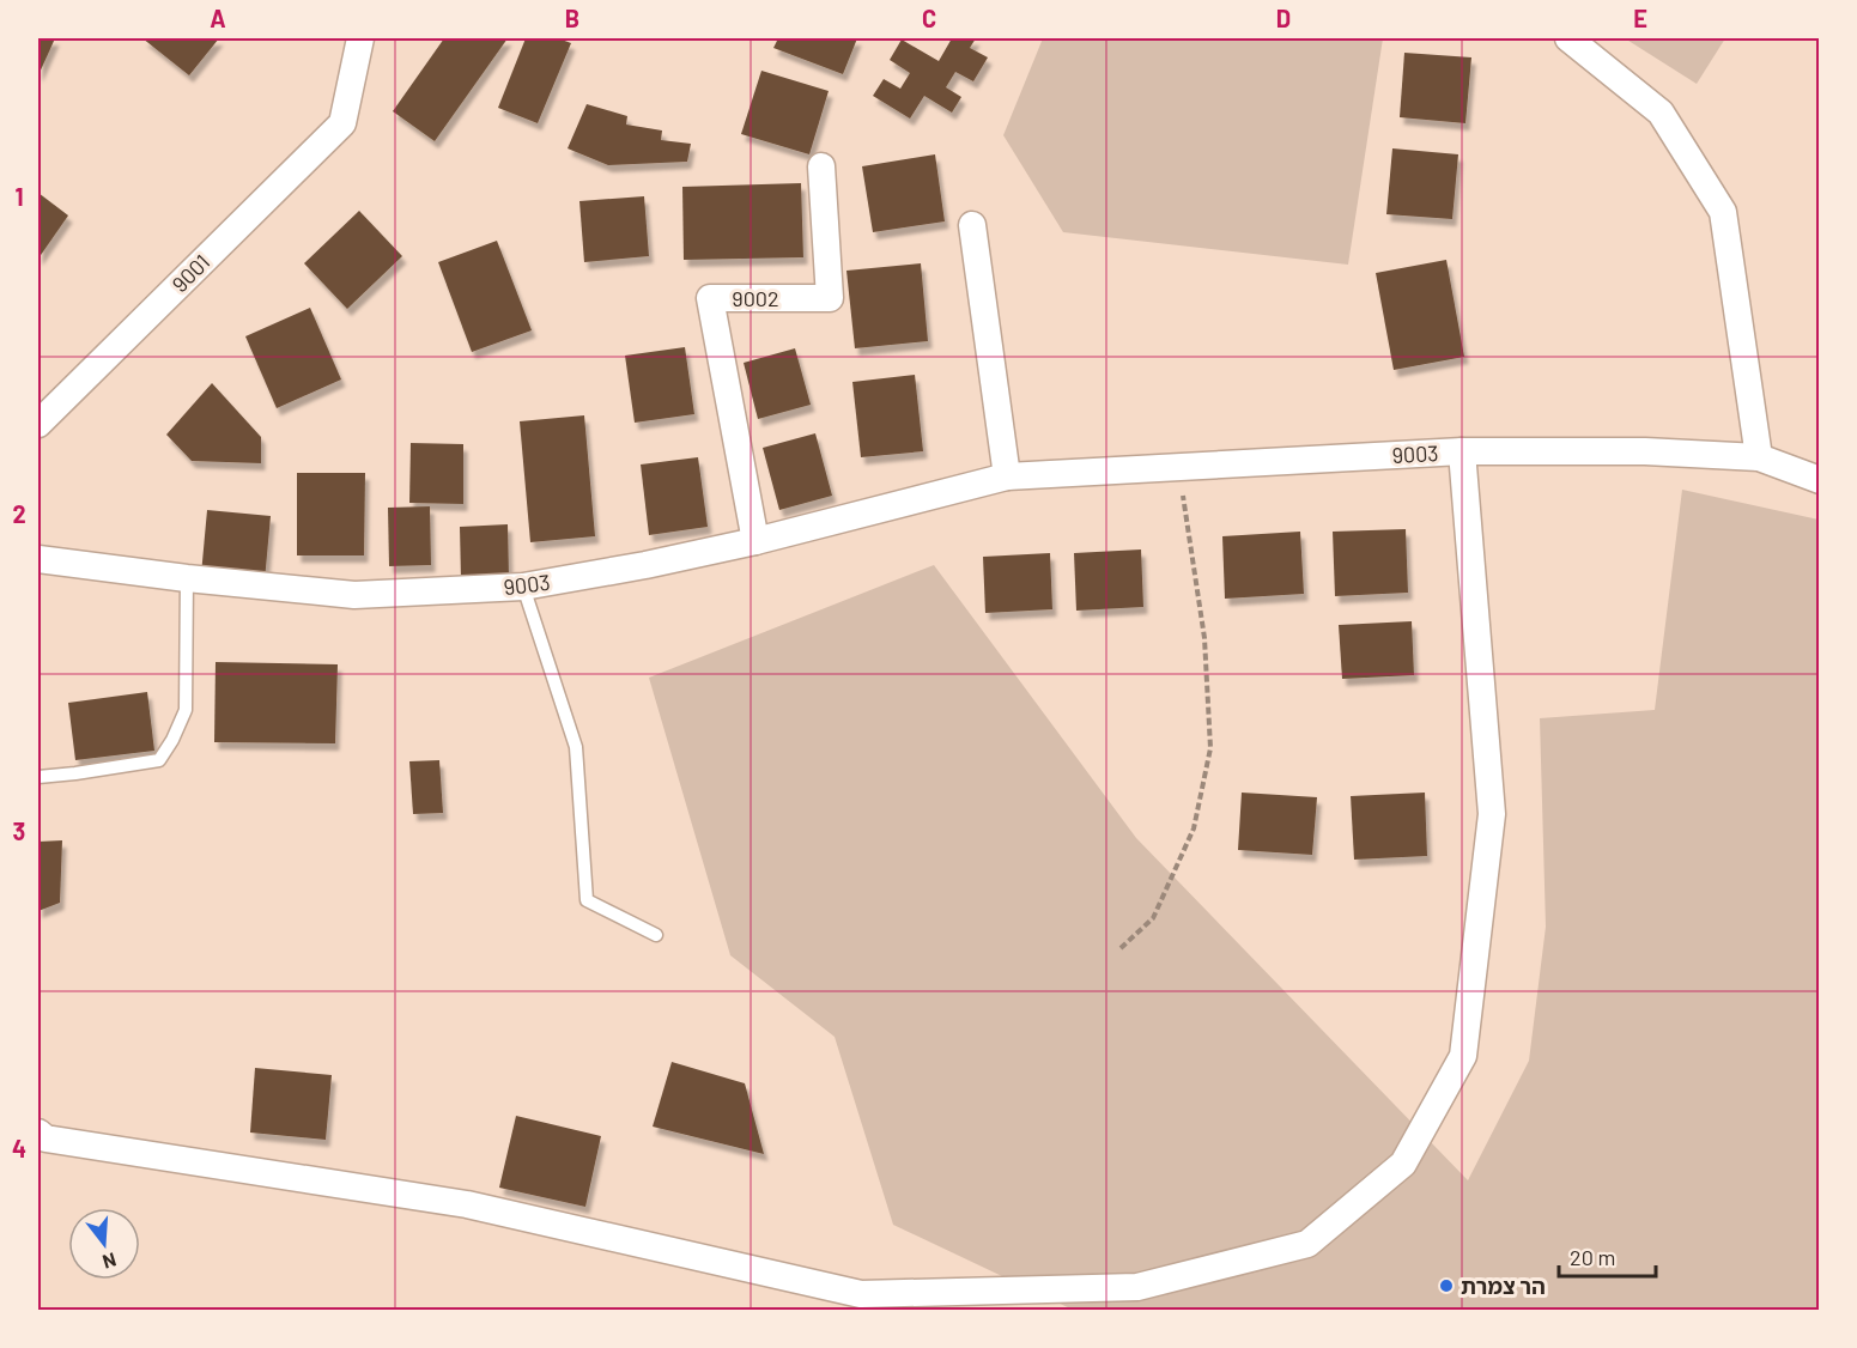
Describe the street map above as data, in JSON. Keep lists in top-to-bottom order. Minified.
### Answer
{"streets":{"street":["9001","9002","9003"]},"crossings":[["9002","9003"]],"places":["הר צמרת"],"scale_bar":"20 m","north":"bottom","grid":{"columns":["A","B","C","D","E"],"rows":["1","2","3","4"]}}
